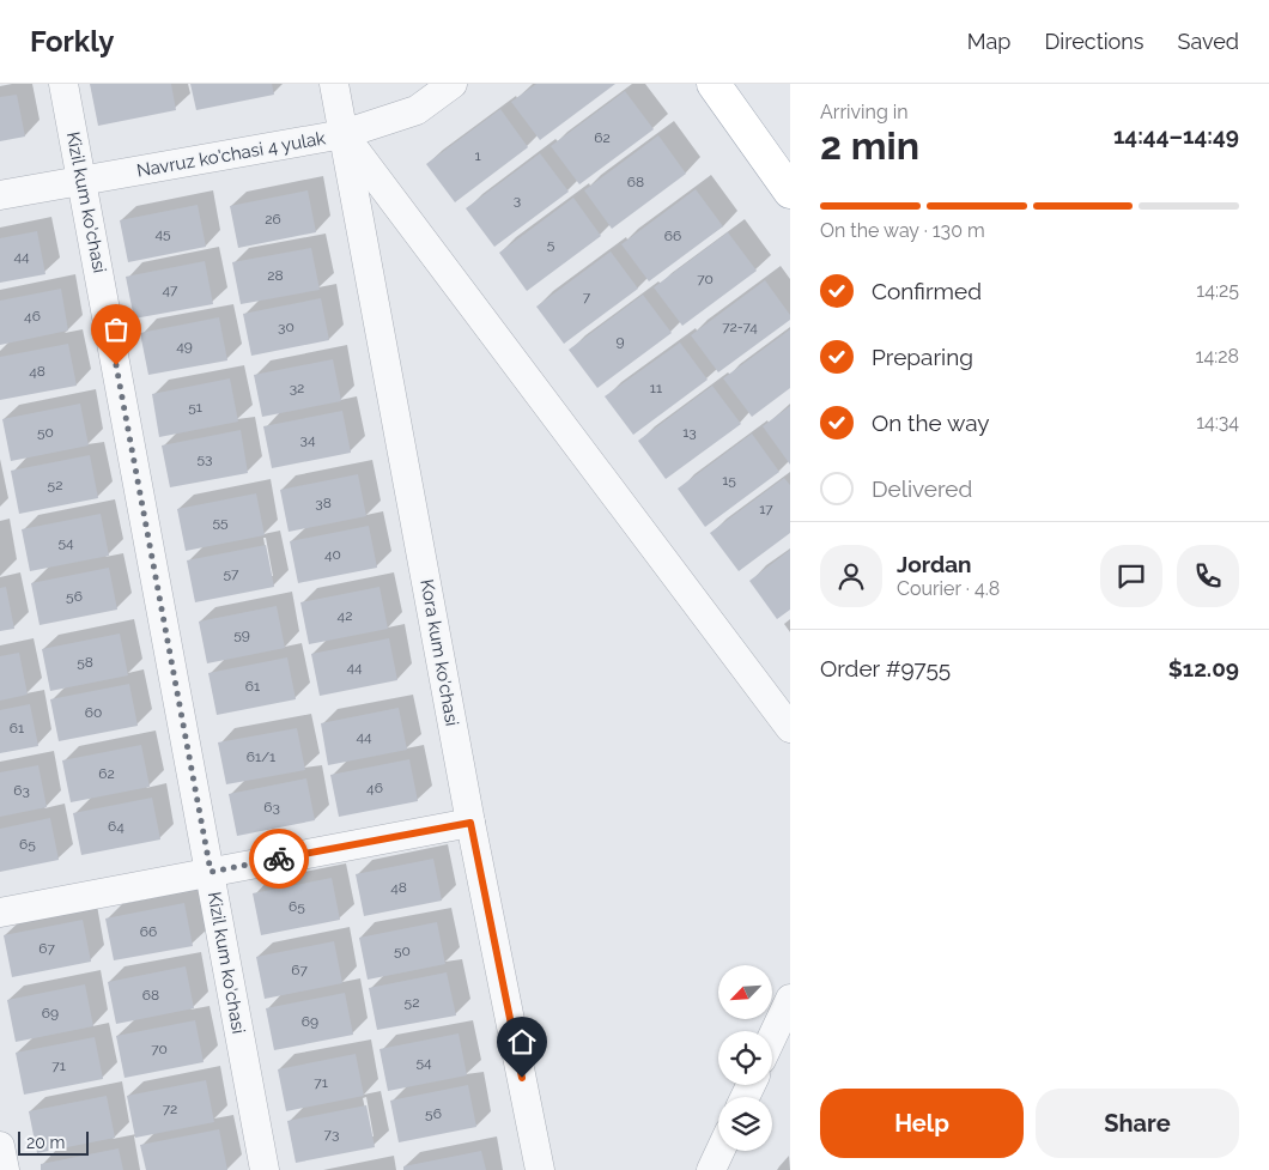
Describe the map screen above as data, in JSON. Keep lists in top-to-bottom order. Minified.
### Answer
{"streets":{"street":["Navruz ko'chasi 4 yulak","Kizil kum ko'chasi","Kora kum ko'chasi"]},"crossings":[["Navruz ko'chasi 4 yulak","Kizil kum ko'chasi"],["Navruz ko'chasi 4 yulak","Kora kum ko'chasi"]],"house_numbers":["62","1","68","3","26","45","66","5","44","28","70","47","7","46","30","72-74","9","49","48","32","11","51","50","13","34","53","15","52","38","17","55","54","40","57","56","42","59","58","44","61","60","61","44","61/1","62","46","63","63","64","65","48","65","66","67","50","67","68","52","69","69","70","54","71","71","72","56","73"],"scale_bar":"20 m","north":"bottom left","page":{"header":"Forkly","nav":["Map","Directions","Saved"],"heading":["2 min","Arriving in","14:44–14:49"],"panel":["Jordan","Courier · 4.8","Order #9755","$12.09"],"bar":"On the way · 130 m","list":[["Confirmed","14:25"],["Preparing","14:28"],["On the way","14:34"],"Delivered"],"buttons":["Help","Share"],"scale":"20 m"}}
